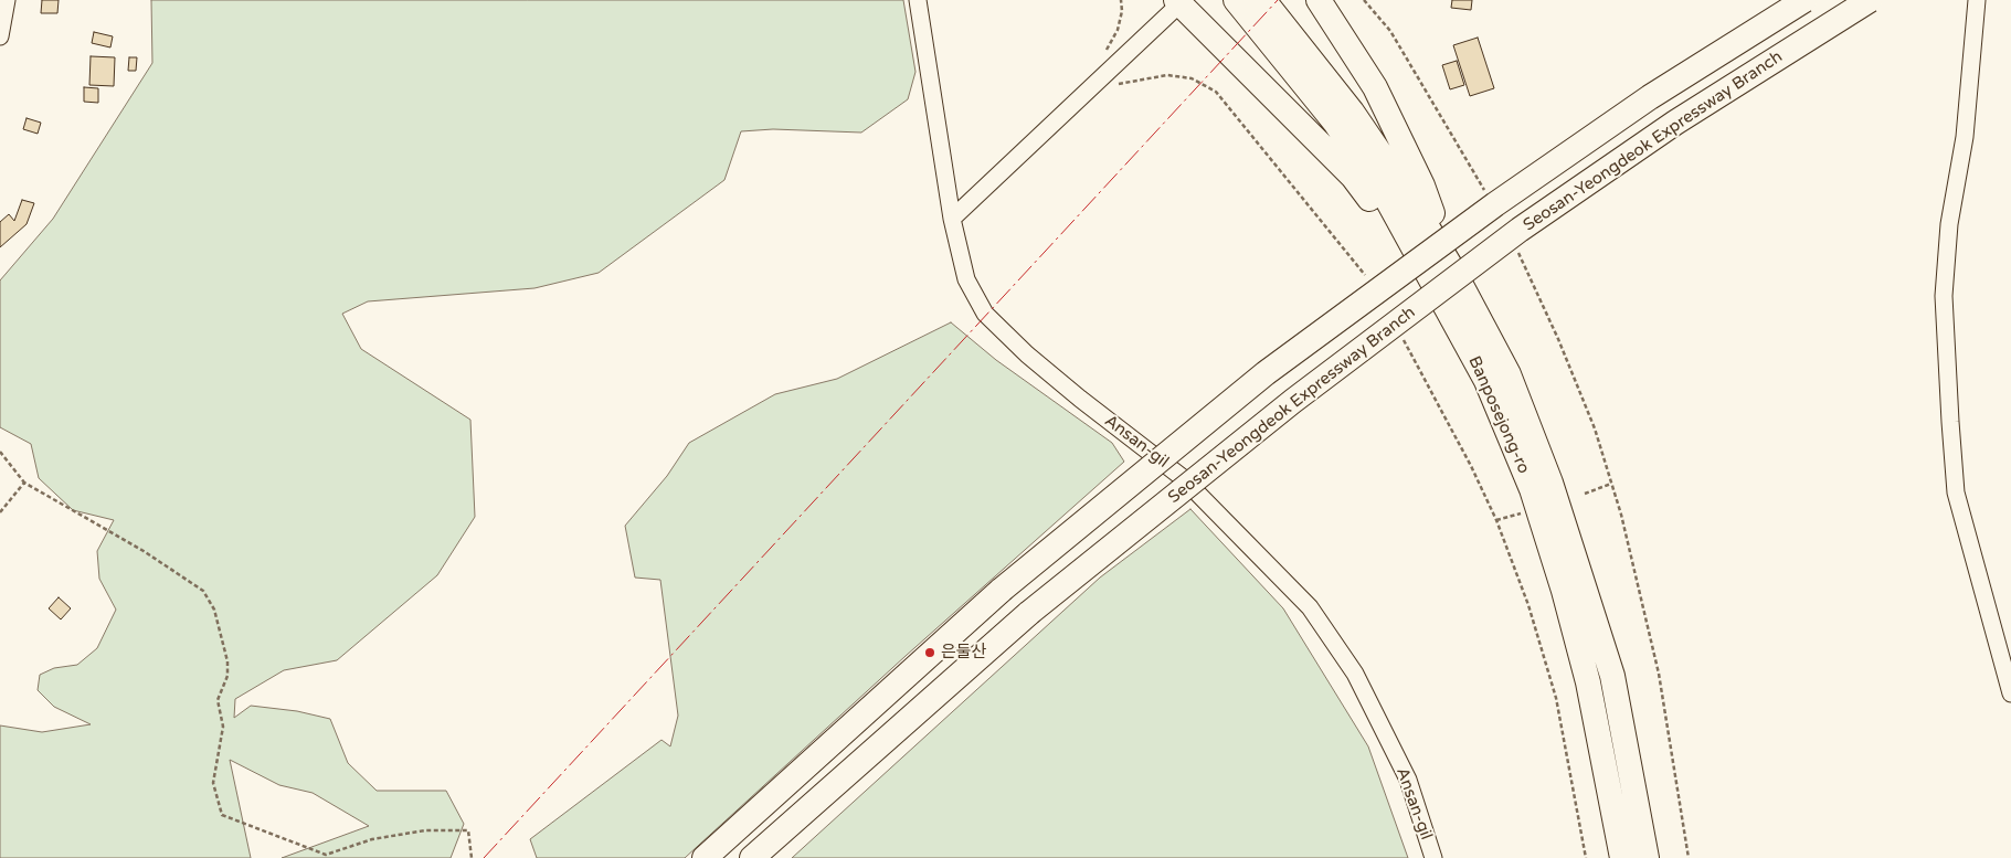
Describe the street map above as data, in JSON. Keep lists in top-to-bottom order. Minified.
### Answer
{"streets":{"highway":["Seosan-Yeongdeok Expressway Branch","Banposejong-ro"],"street":["Ansan-gil"]},"places":["은둘산"]}
